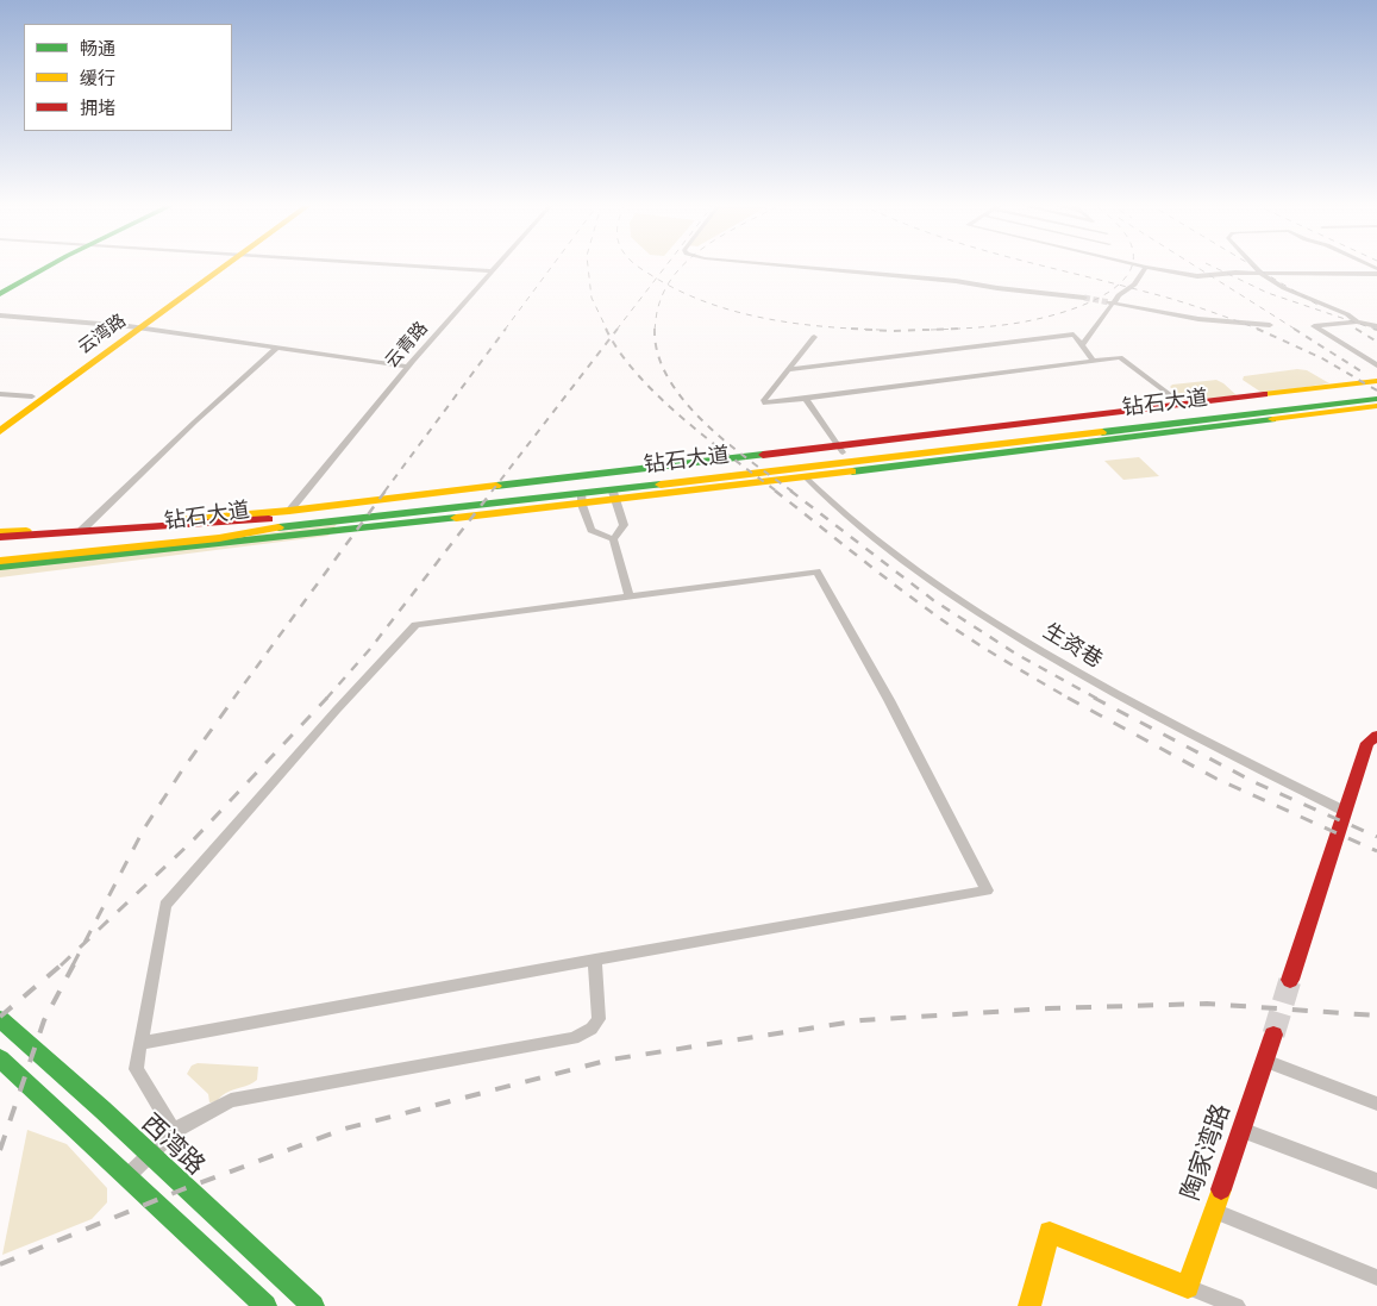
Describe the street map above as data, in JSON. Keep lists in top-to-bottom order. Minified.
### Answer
{"streets":{"main road":["云湾路","钻石大道","西湾路","陶家湾路"],"street":["云青路","生资巷"]},"crossings":[["云青路","钻石大道"]],"legend":["畅通","缓行","拥堵"]}
